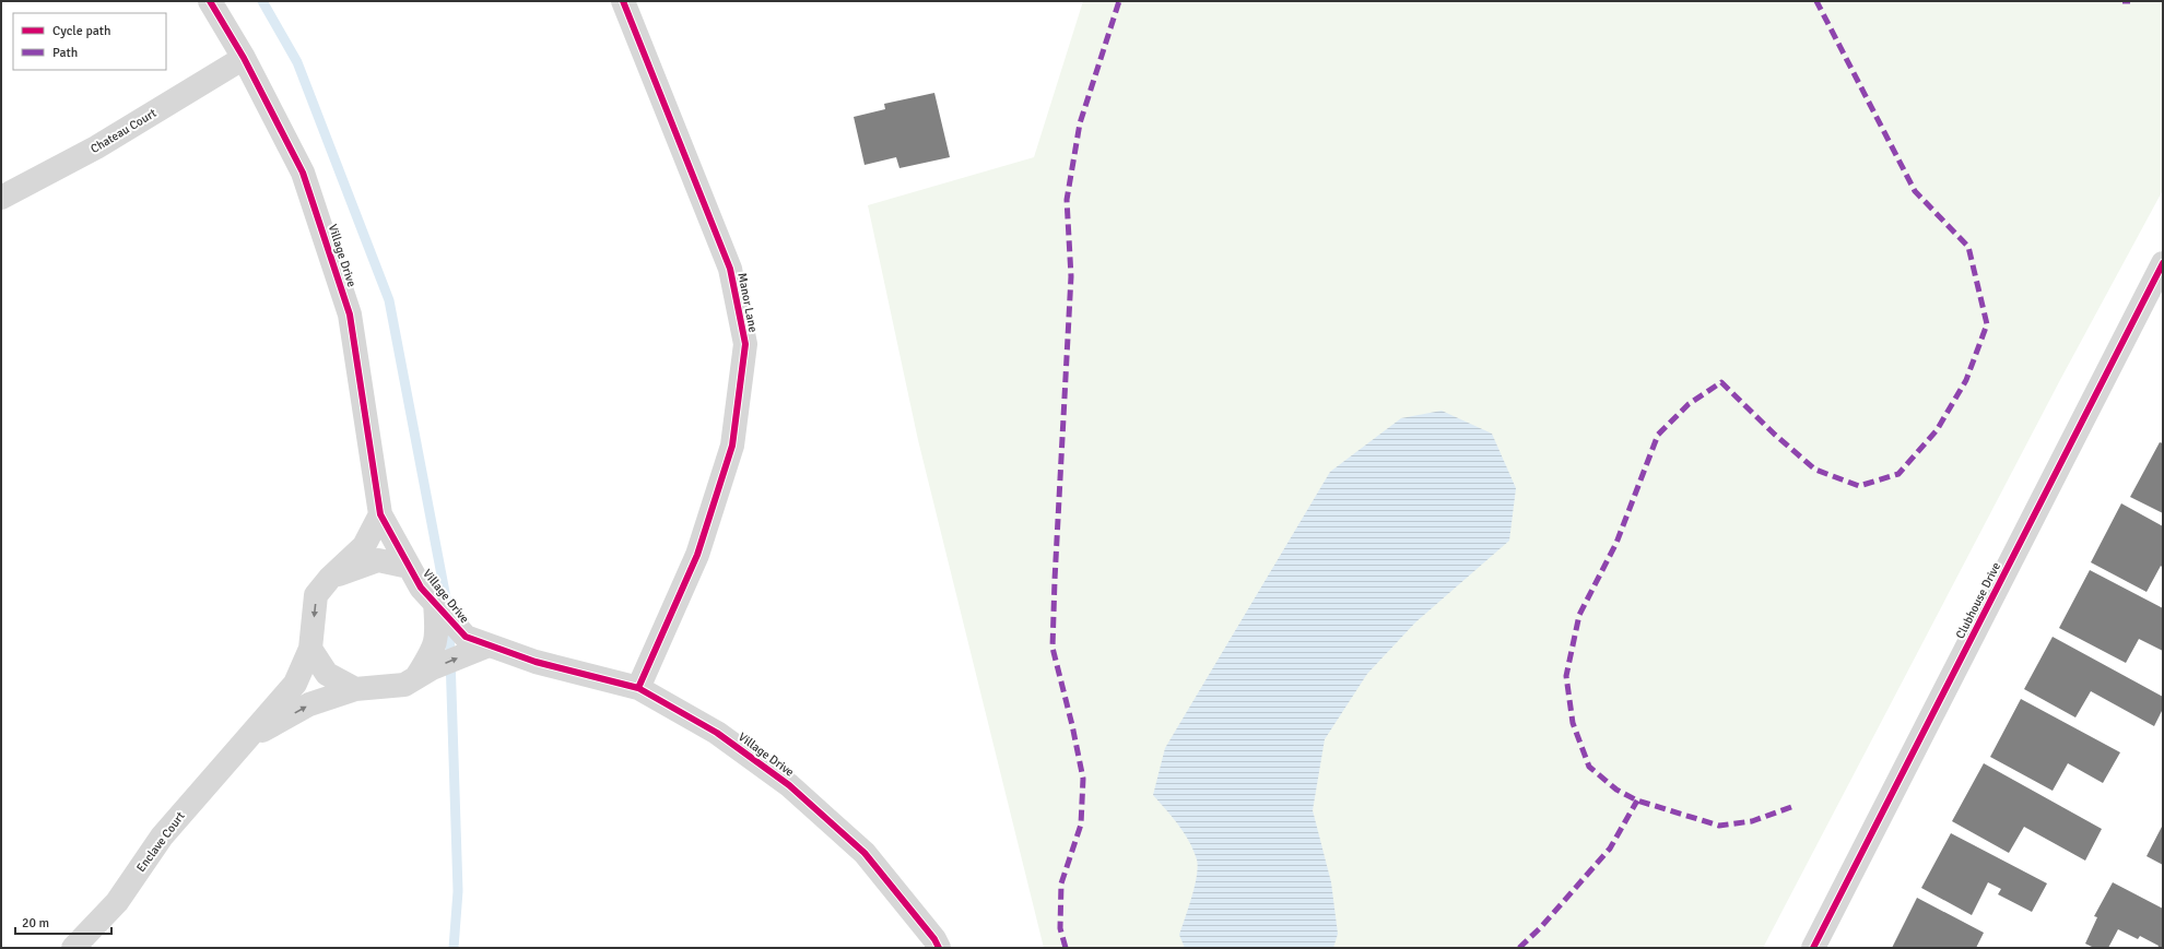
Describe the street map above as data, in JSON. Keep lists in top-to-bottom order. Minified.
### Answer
{"streets":{"street":["Chateau Court","Village Drive","Manor Lane","Clubhouse Drive","Enclave Court"]},"crossings":[["Chateau Court","Village Drive"],["Village Drive","Manor Lane"],["Village Drive","Enclave Court"]],"legend":["Cycle path","Path"],"scale_bar":"20 m"}
